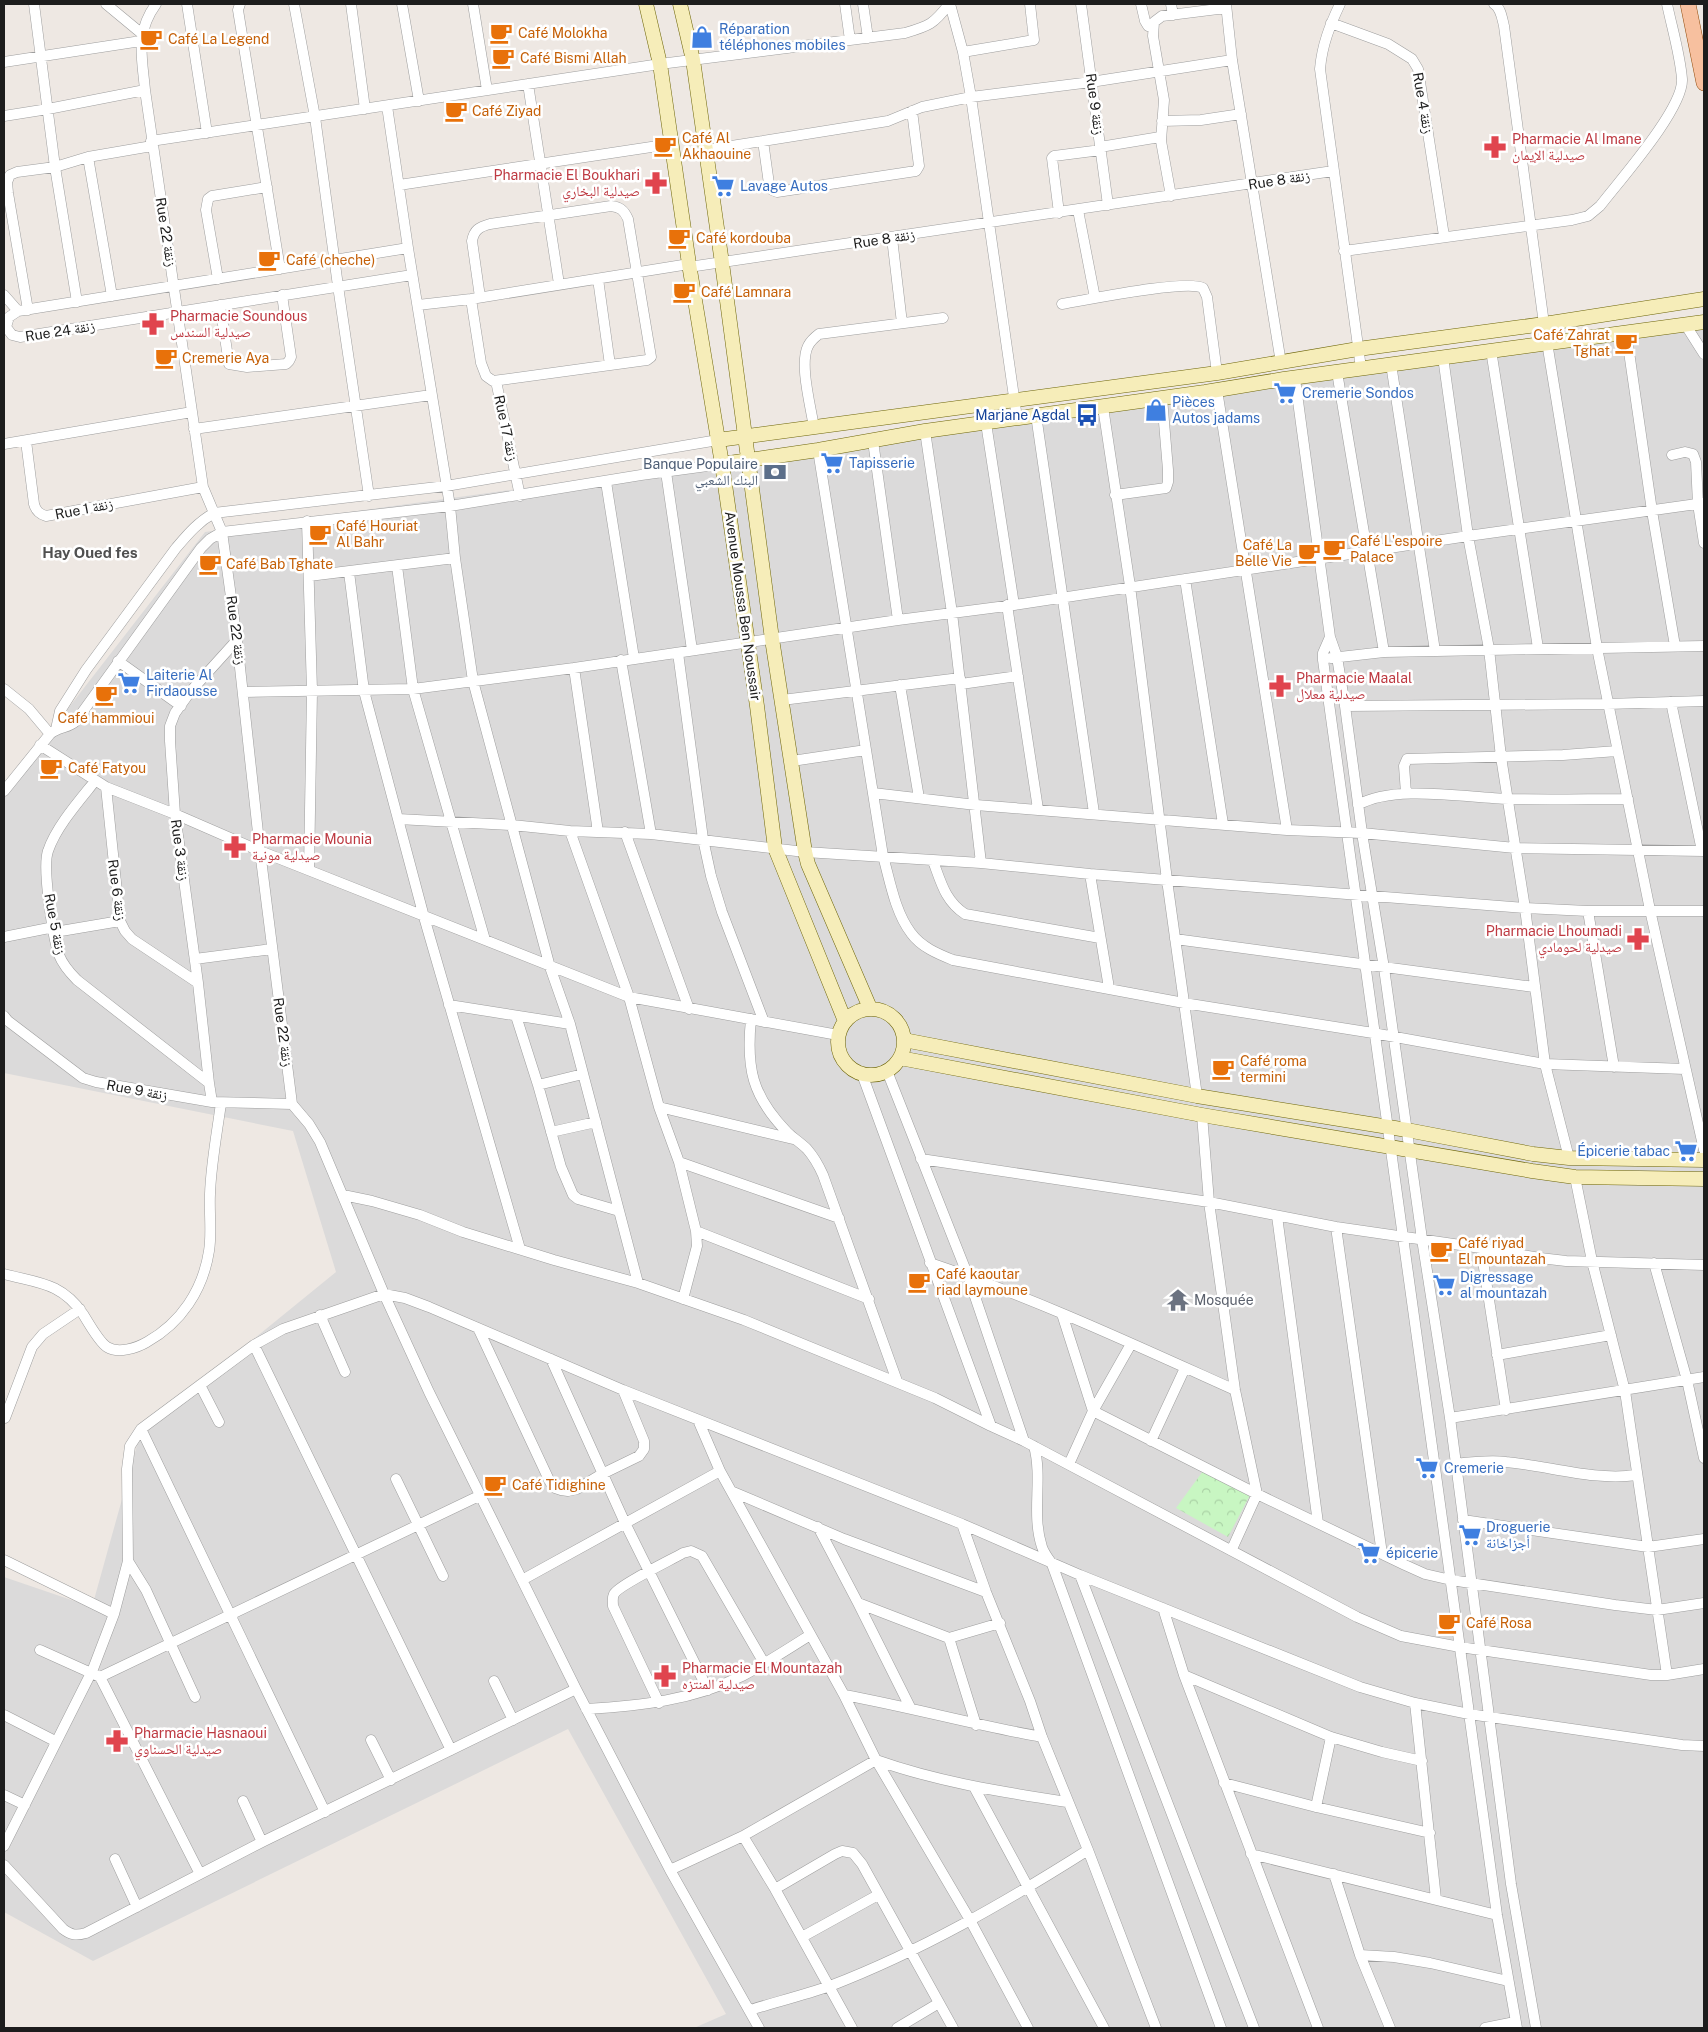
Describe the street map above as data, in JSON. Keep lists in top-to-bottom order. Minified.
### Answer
{"streets":{"street":["Rue 4 زنقة","Rue 9 زنقة","Rue 8 زنقة","Rue 22 زنقة","Rue 24 زنقة","Rue 17 زنقة","Rue 1 زنقة","Avenue Moussa Ben Noussair","Rue 3 زنقة","Rue 6 زنقة","Rue 5 زنقة"]},"crossings":[["Rue 9 زنقة","Rue 8 زنقة"],["Rue 9 زنقة","Rue 22 زنقة"],["Rue 8 زنقة","Rue 17 زنقة"],["Rue 8 زنقة","Avenue Moussa Ben Noussair"],["Rue 22 زنقة","Rue 24 زنقة"],["Rue 22 زنقة","Rue 1 زنقة"],["Rue 22 زنقة","Rue 3 زنقة"],["Rue 3 زنقة","Rue 6 زنقة"],["Rue 3 زنقة","Rue 5 زنقة"]],"districts":["Hay Oued fes"],"places":{"cafe":["Café Molokha","Café La Legend","Café Bismi Allah","Café Ziyad","Café Al Akhaouine","Café kordouba","Café (cheche)","Café Lamnara","Café Zahrat Tghat","Cremerie Aya","Café Houriat Al Bahr","Café L'espoire Palace","Café La Belle Vie","Café Bab Tghate","Café hammioui","Café Fatyou","Café roma termini","Café riyad El mountazah","Café kaoutar riad laymoune","Café Tidighine","Café Rosa"],"shop":["Réparation téléphones mobiles","Pièces Autos jadams"],"pharmacy":["Pharmacie Al Imane صيدلية الإيمان","Pharmacie El Boukhari صيدلية البخاري","Pharmacie Soundous صيدلية السندس","Pharmacie Maalal صيدلية معلال","Pharmacie Mounia صيدلية مونية","Pharmacie Lhoumadi صيدلية لحومادي","Pharmacie El Mountazah صيدلية المنتزه","Pharmacie Hasnaoui صيدلية الحسناوي"],"supermarket":["Lavage Autos","Cremerie Sondos","Tapisserie","Laiterie Al Firdaousse","Épicerie tabac","Digressage al mountazah","Cremerie","Droguerie أجزاخانة","épicerie"],"bus stop":["Marjane Agdal"],"bank":["Banque Populaire البنك الشعبي"],"temple":["Mosquée"]}}
